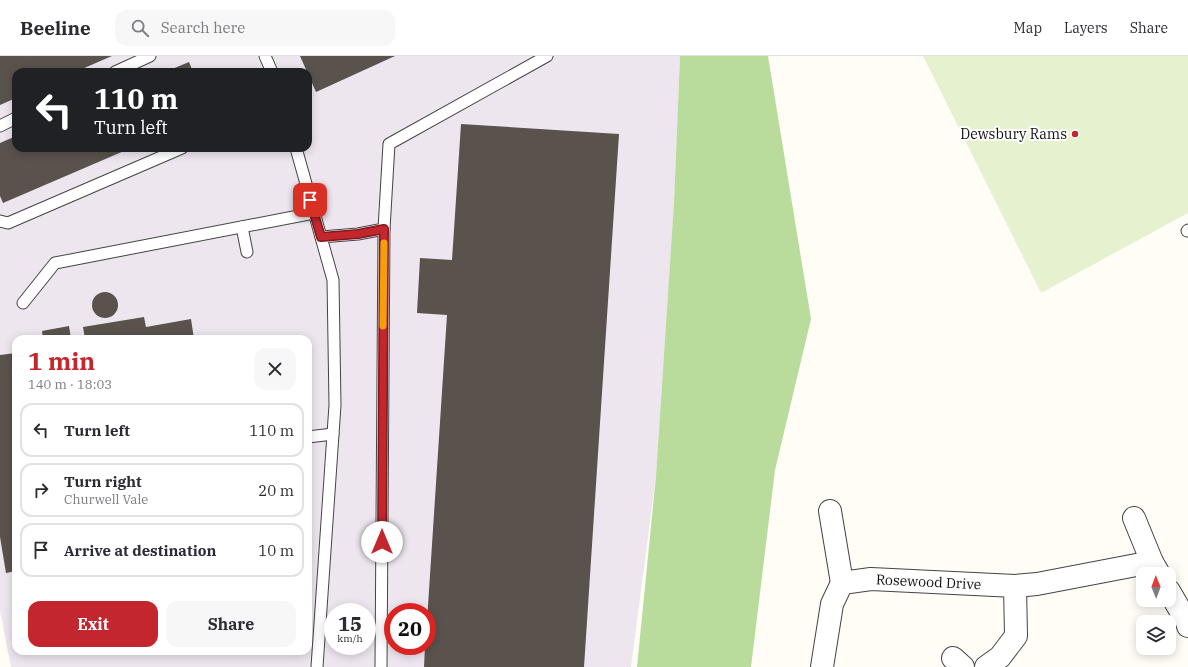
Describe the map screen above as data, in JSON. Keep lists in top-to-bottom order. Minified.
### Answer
{"streets":{"street":["Rosewood Drive"]},"places":["Dewsbury Rams"],"north":"top","page":{"header":"Beeline","search":"Search here","nav":["Map","Layers","Share"],"turn":["110 m","Turn left"],"heading":["1 min","140 m · 18:03"],"list":[{"name":"Turn left","value":"110 m"},{"name":"Turn right","note":"Churwell Vale","value":"20 m"},{"name":"Arrive at destination","value":"10 m"}],"buttons":["Exit","Share"],"speed":"15 km/h","limit":"20"}}
